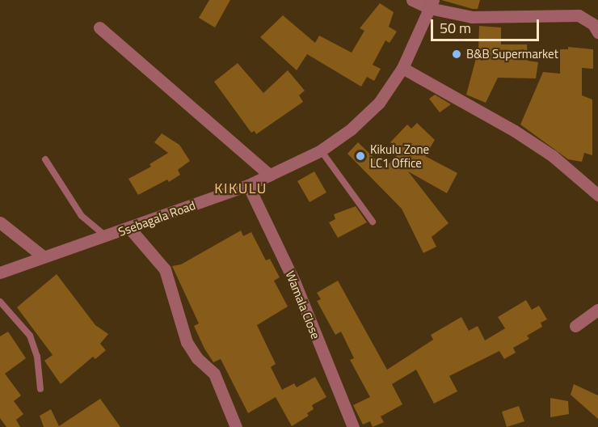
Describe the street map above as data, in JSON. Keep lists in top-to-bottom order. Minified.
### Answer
{"streets":{"street":["Ssebagala Road","Wamala Close"]},"crossings":[["Ssebagala Road","Wamala Close"]],"districts":["KIKULU"],"places":["B&B Supermarket","Kikulu Zone LC1 Office"],"scale_bar":"50 m"}
